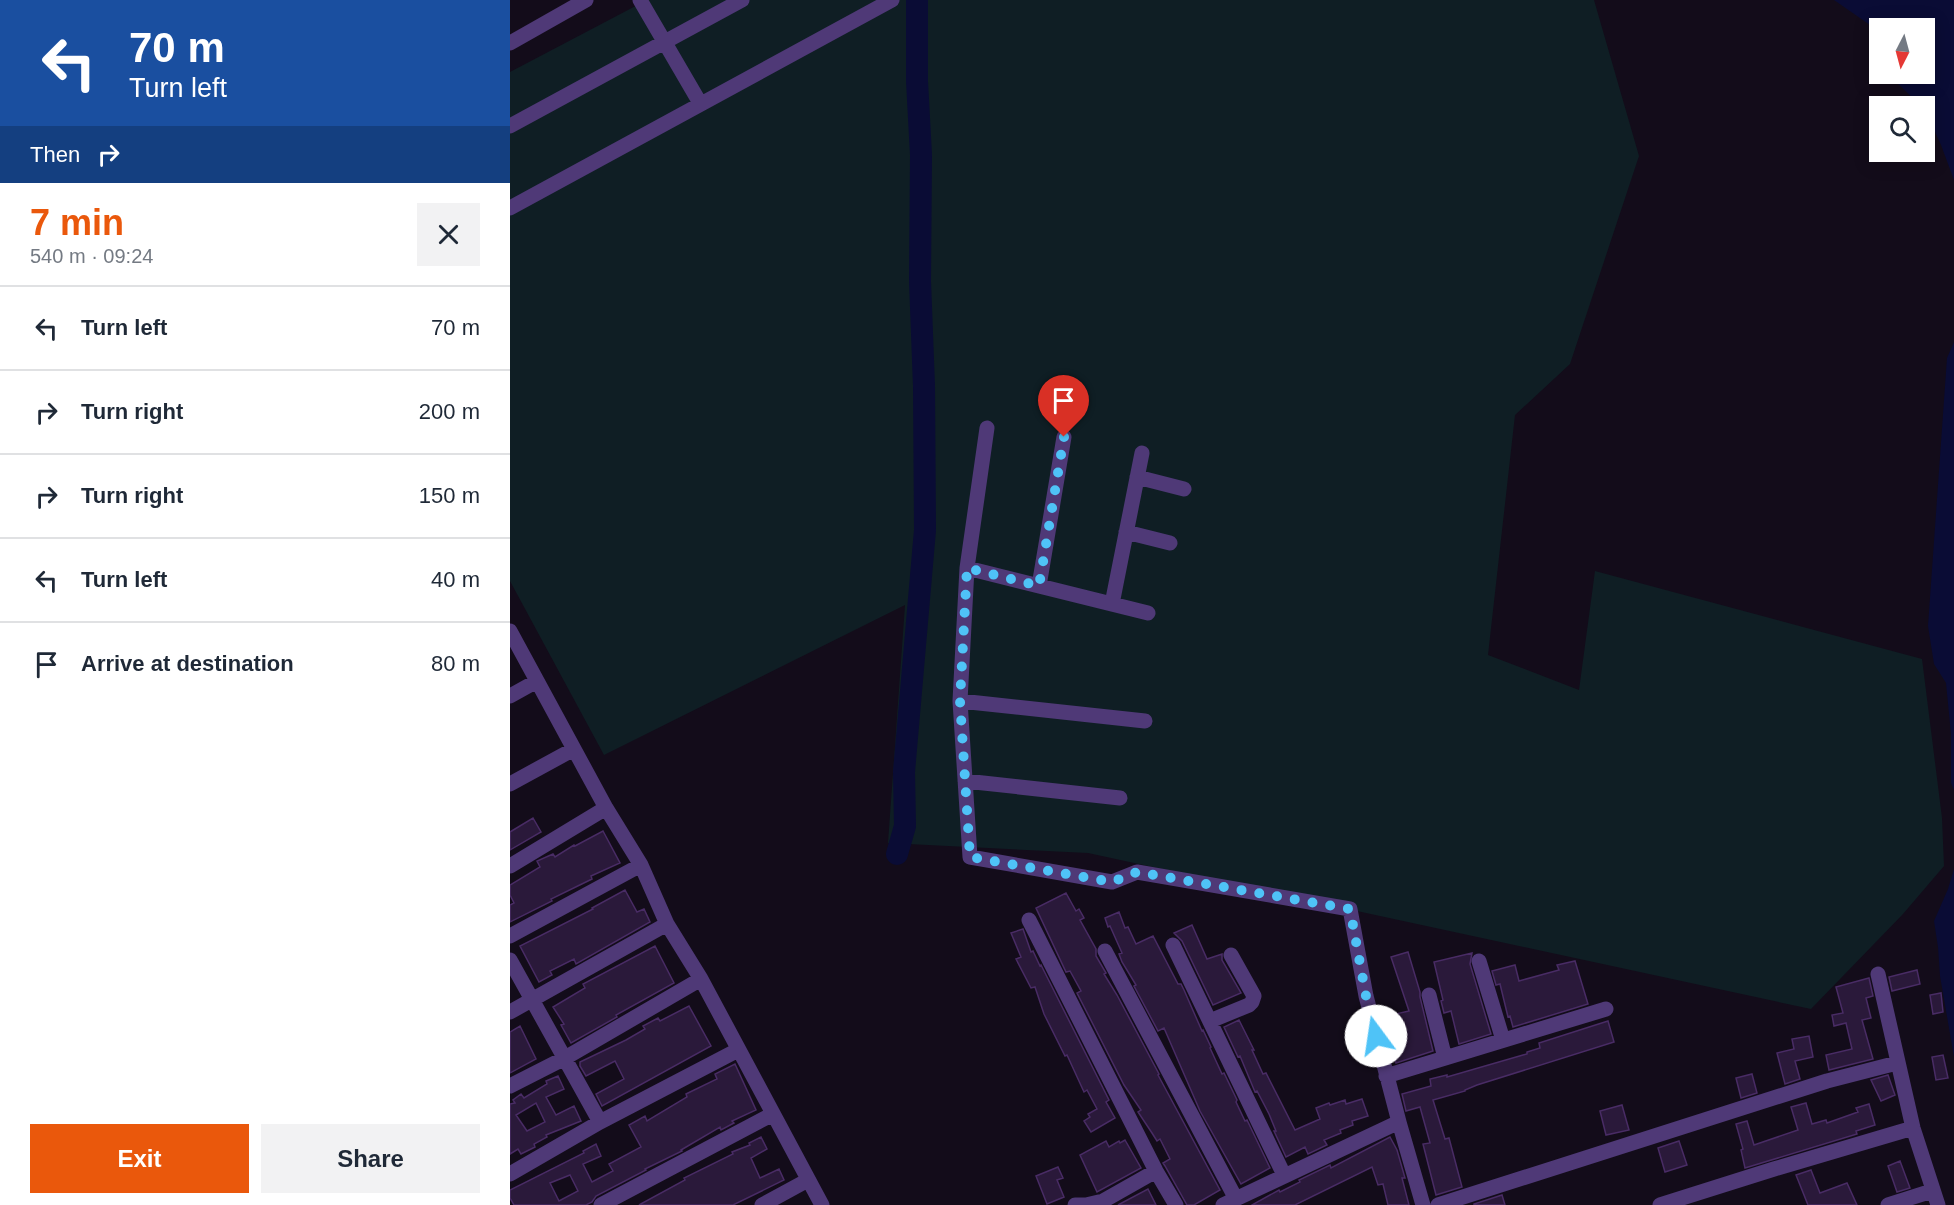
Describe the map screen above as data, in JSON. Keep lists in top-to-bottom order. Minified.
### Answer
{"north":"bottom","page":{"turn":["70 m","Turn left"],"then":"Then","heading":["7 min","540 m · 09:24"],"list":[{"name":"Turn left","value":"70 m"},{"name":"Turn right","value":"200 m"},{"name":"Turn right","value":"150 m"},{"name":"Turn left","value":"40 m"},{"name":"Arrive at destination","value":"80 m"}],"buttons":["Exit","Share"]}}
